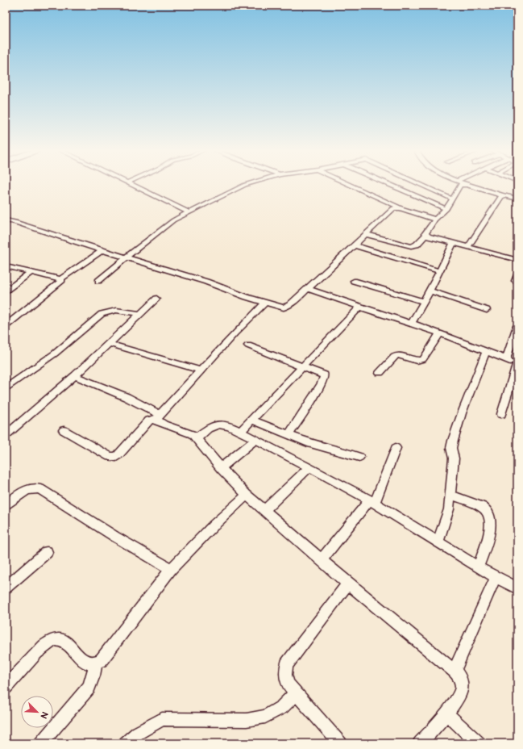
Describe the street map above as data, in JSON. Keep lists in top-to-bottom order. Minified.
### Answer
{"north":"bottom right"}
